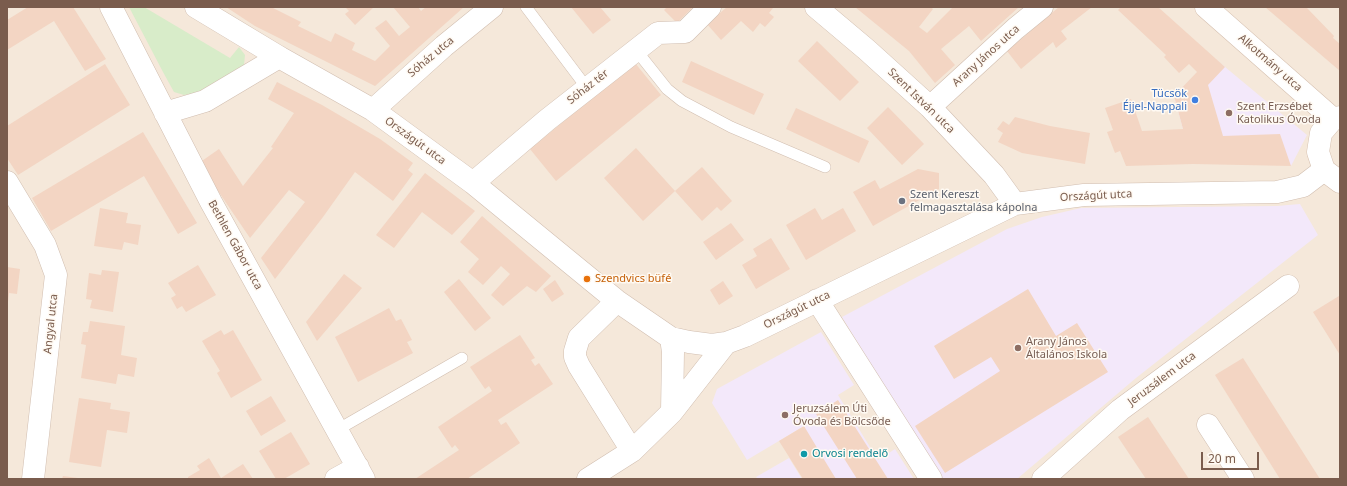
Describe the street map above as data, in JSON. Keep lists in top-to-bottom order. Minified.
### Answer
{"streets":{"street":["Arany János utca","Sóház utca","Alkotmány utca","Sóház tér","Szent István utca","Országút utca","Bethlen Gábor utca","Angyal utca","Jeruzsálem utca"]},"crossings":[["Arany János utca","Szent István utca"],["Sóház utca","Országút utca"],["Sóház tér","Országút utca"],["Szent István utca","Országút utca"]],"places":["Tücsök Éjjel-Nappali","Szent Erzsébet Katolikus Óvoda","Szent Kereszt felmagasztalása kápolna","Szendvics büfé","Arany János Általános Iskola","Jeruzsálem Úti Óvoda és Bölcsőde","Orvosi rendelő"],"scale_bar":"20 m"}
